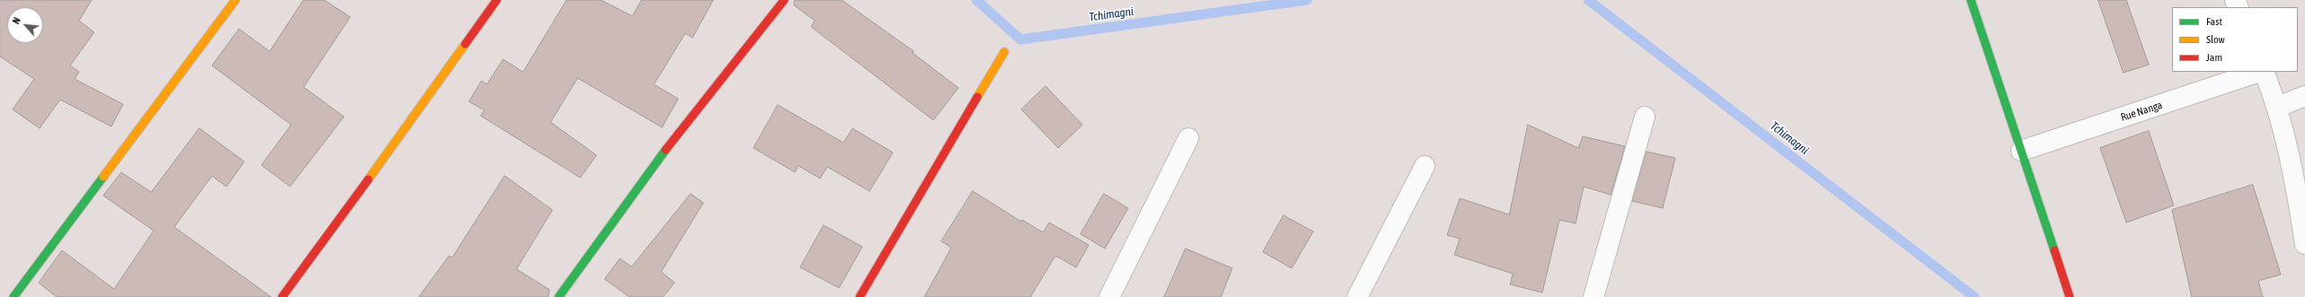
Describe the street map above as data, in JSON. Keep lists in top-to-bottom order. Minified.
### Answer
{"streets":{"street":["Rue Nanga"]},"water":["Tchimagni"],"legend":["Fast","Slow","Jam"],"north":"top left"}
